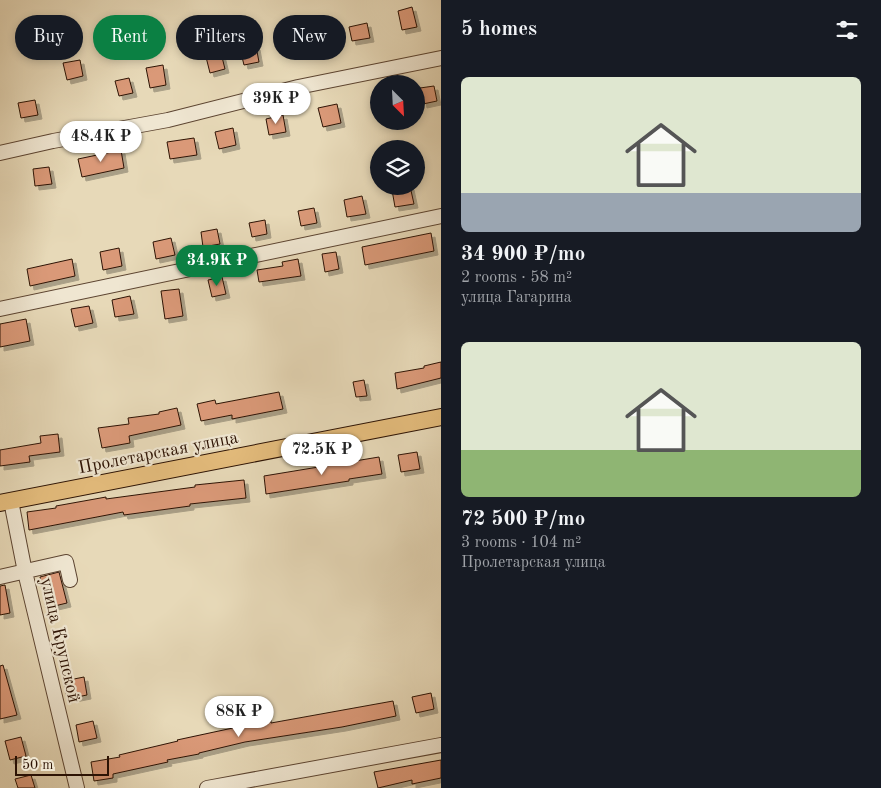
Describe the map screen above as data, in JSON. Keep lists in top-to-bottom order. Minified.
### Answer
{"streets":{"main road":["Пролетарская улица"],"street":["улица Крупской"]},"crossings":[["Пролетарская улица","улица Крупской"]],"scale_bar":"50 m","north":"bottom right","page":{"heading":"5 homes","chip":["Buy","Rent","Filters","New"],"list":[{"name":"34 900 ₽/mo","note":"2 rooms · 58 m² · улица Гагарина"},{"name":"72 500 ₽/mo","note":"3 rooms · 104 m² · Пролетарская улица"}],"price":["39K ₽","48.4K ₽","34.9K ₽","72.5K ₽","88K ₽"],"scale":"50 m"}}
